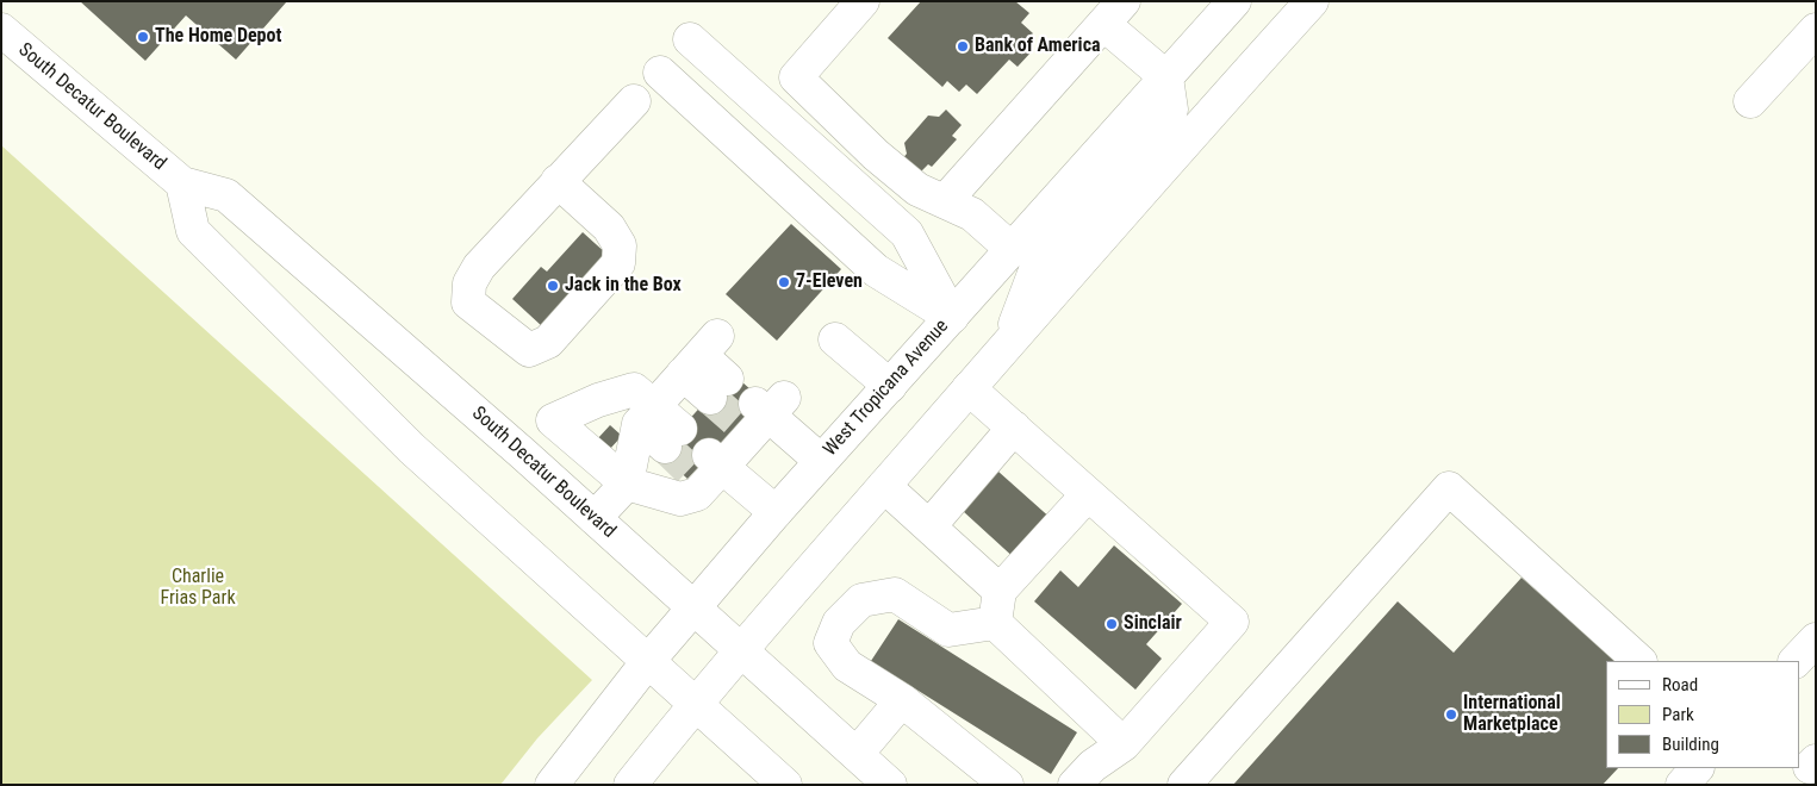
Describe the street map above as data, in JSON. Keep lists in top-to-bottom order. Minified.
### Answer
{"streets":{"main road":["South Decatur Boulevard","West Tropicana Avenue"]},"crossings":[["South Decatur Boulevard","West Tropicana Avenue"]],"parks":["Charlie Frias Park"],"places":["The Home Depot","Bank of America","7-Eleven","Jack in the Box","Sinclair","International Marketplace"],"legend":["Road","Park","Building"]}
